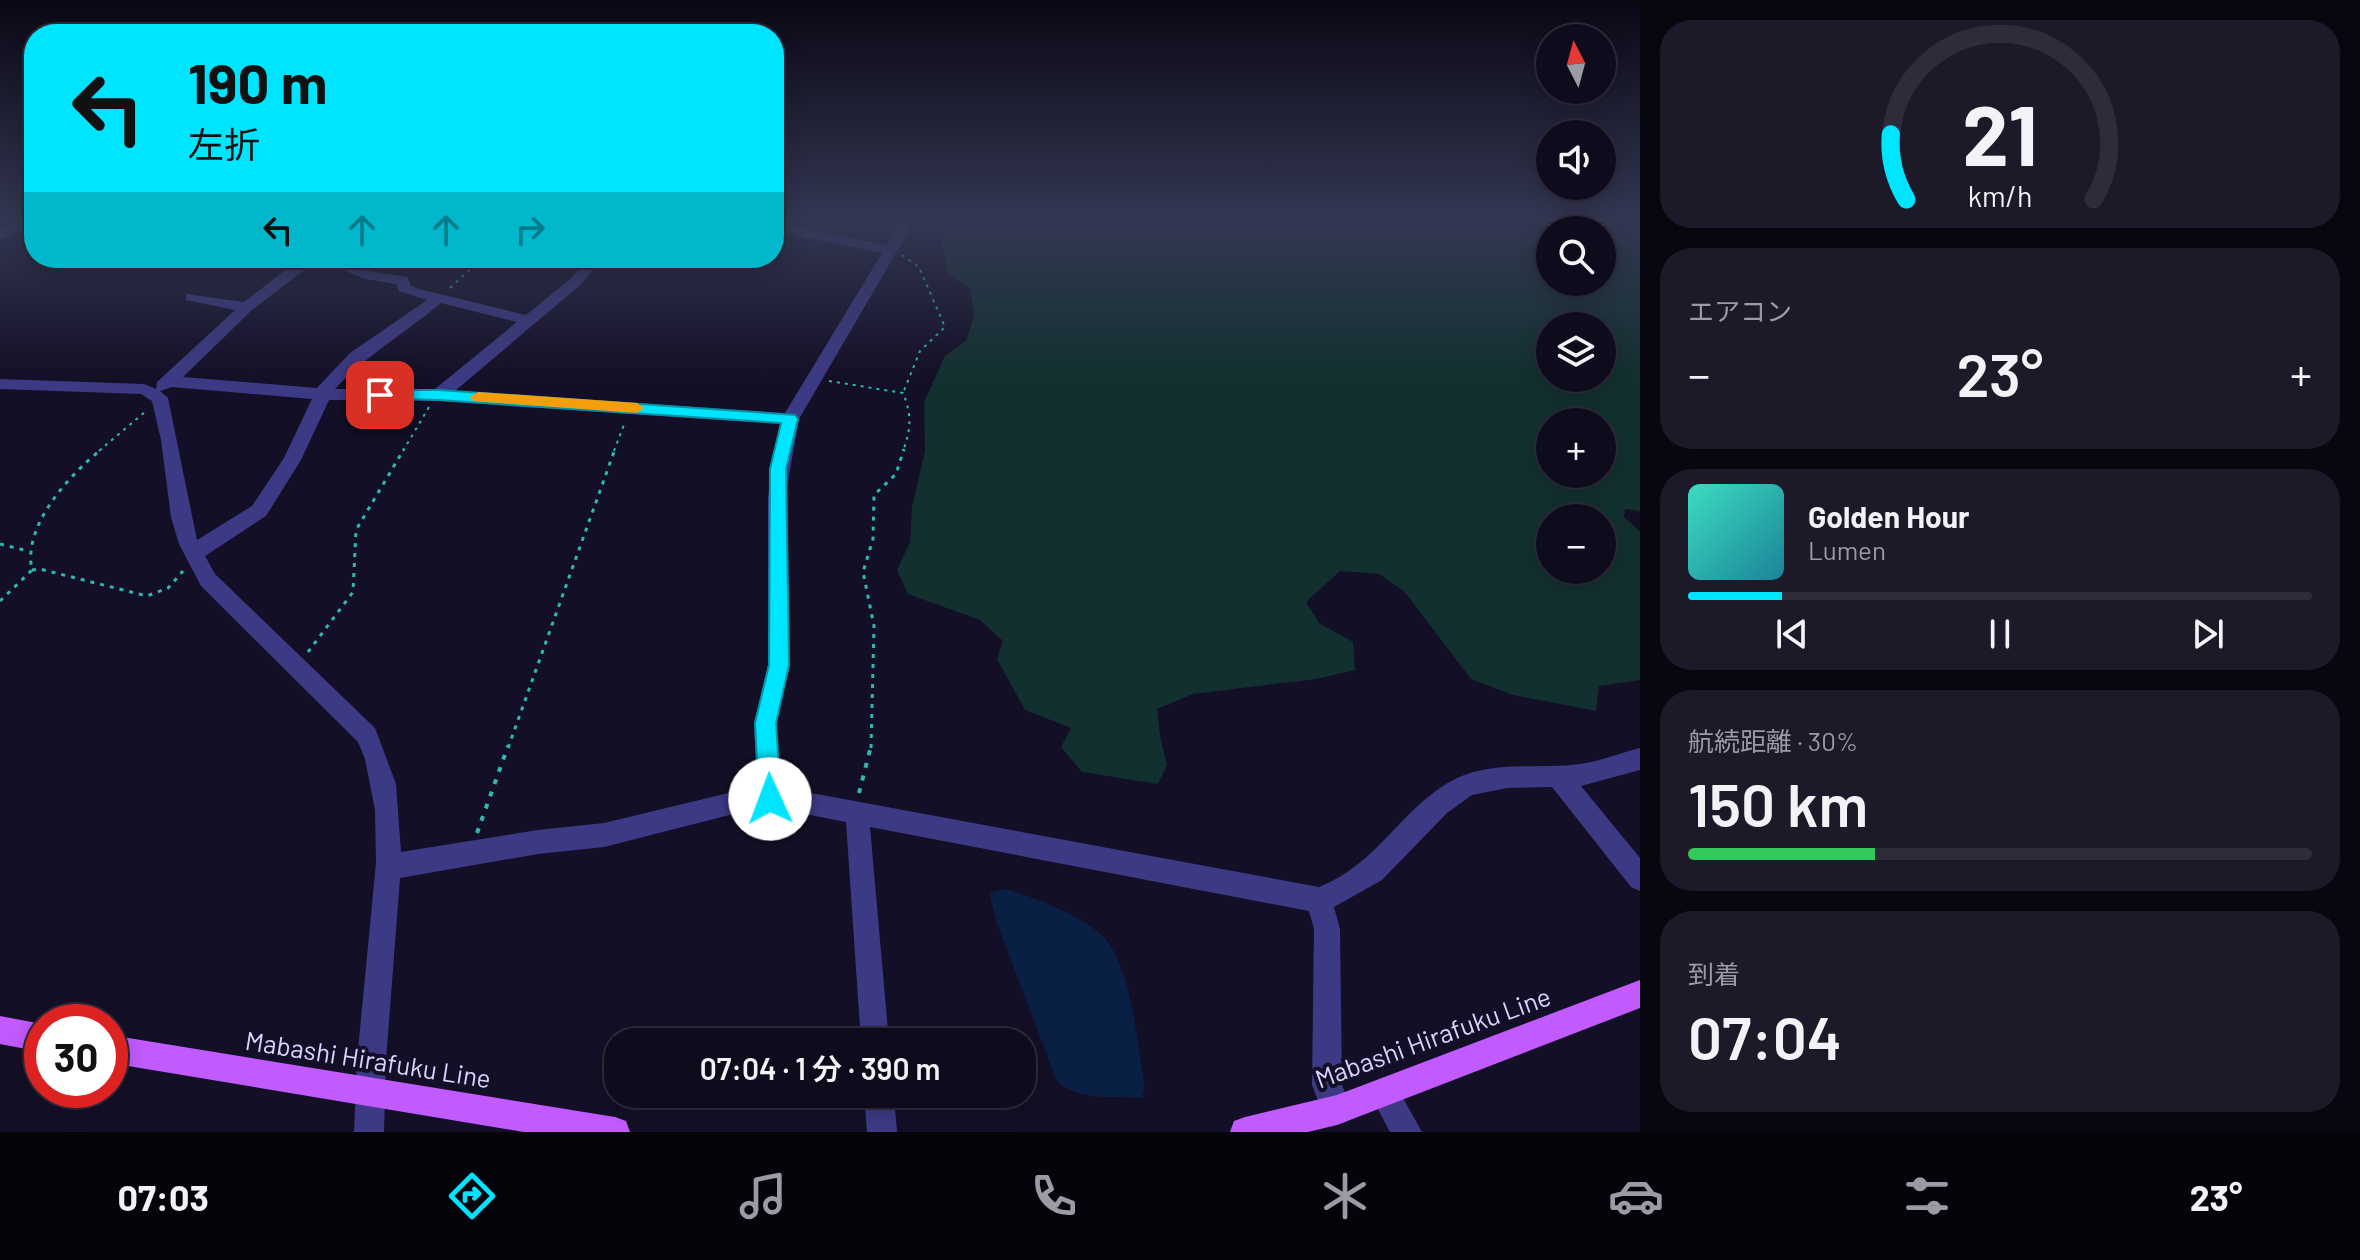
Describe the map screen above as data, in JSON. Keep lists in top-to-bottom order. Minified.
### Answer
{"streets":{"main road":["Mabashi Hirafuku Line"]},"north":"top","page":{"map_buttons":["+","−"],"turn":["190 m","左折"],"tile":["エアコン",["航続距離 · 30%","150 km"],["到着","07:04"]],"heat":["−","23°","+"],"song":["Golden Hour","Lumen"],"limit":"30","trip":"07:04 · 1 分 · 390 m","tabs":["07:03","23°"],"gauge":["21","km/h"]}}
